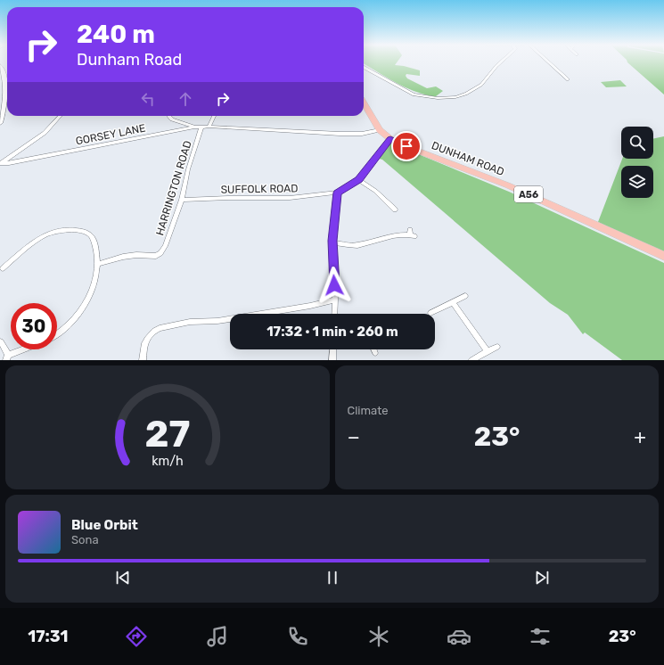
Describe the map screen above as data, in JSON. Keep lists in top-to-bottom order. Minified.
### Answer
{"streets":{"highway":["DUNHAM ROAD","A56"],"street":["GORSEY LANE","HARRINGTON ROAD","SUFFOLK ROAD"]},"crossings":[["GORSEY LANE","DUNHAM ROAD"],["GORSEY LANE","HARRINGTON ROAD"],["HARRINGTON ROAD","SUFFOLK ROAD"]],"page":{"turn":["240 m","Dunham Road"],"limit":"30","trip":"17:32 · 1 min · 260 m","tile":"Climate","heat":["−","23°","+"],"song":["Blue Orbit","Sona"],"tabs":["17:31","23°"],"gauge":["27","km/h"]}}
